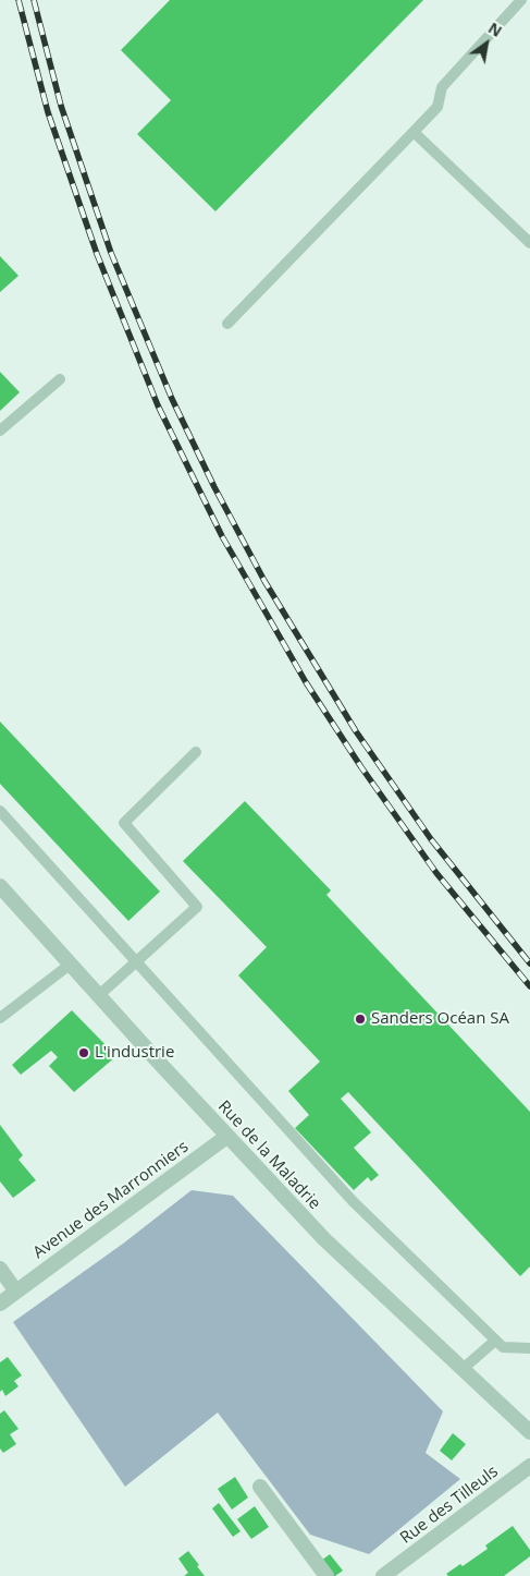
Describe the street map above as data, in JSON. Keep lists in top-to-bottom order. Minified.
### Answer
{"streets":{"street":["Rue de la Maladrie","Avenue des Marronniers","Rue des Tilleuls"]},"crossings":[["Rue de la Maladrie","Avenue des Marronniers"]],"places":["Sanders Océan SA","L'industrie"],"north":"top right"}
